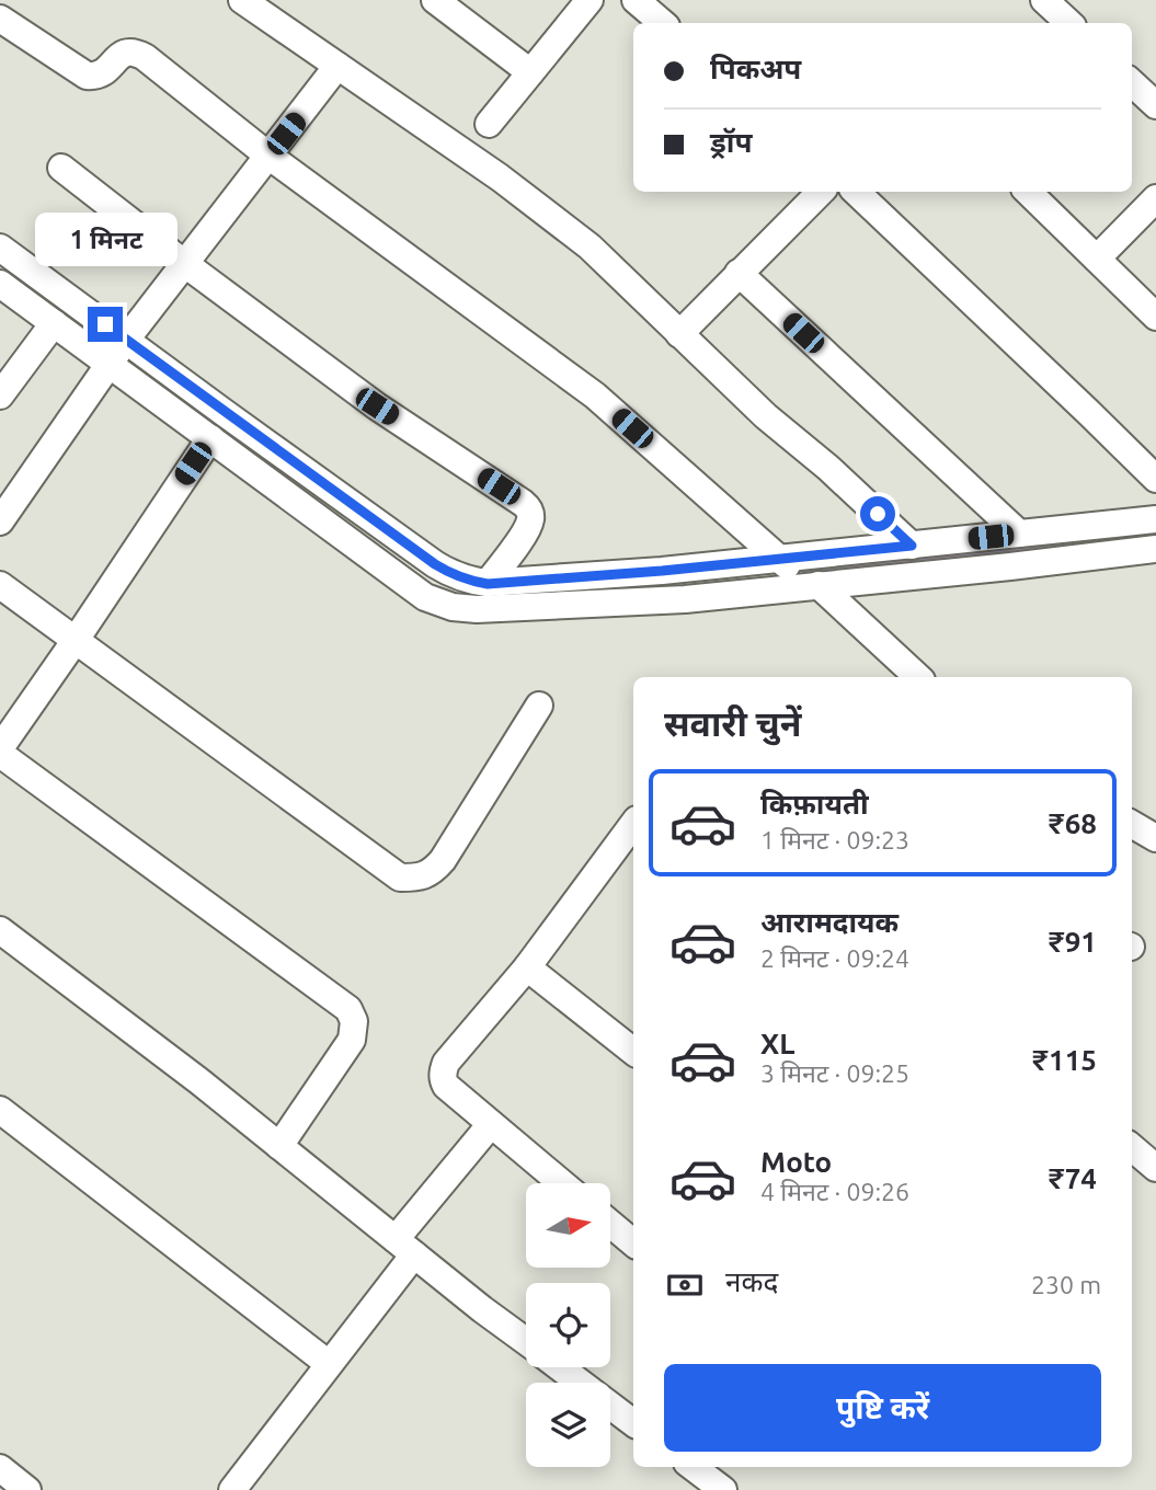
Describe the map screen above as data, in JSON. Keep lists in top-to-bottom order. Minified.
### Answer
{"north":"right","page":{"banner":["पिकअप","ड्रॉप"],"bubble":"1 मिनट","heading":"सवारी चुनें","list":[{"name":"किफ़ायती","note":"1 मिनट · 09:23","value":"₹68"},{"name":"आरामदायक","note":"2 मिनट · 09:24","value":"₹91"},{"name":"XL","note":"3 मिनट · 09:25","value":"₹115"},{"name":"Moto","note":"4 मिनट · 09:26","value":"₹74"}],"pay":["नकद","230 m"],"buttons":"पुष्टि करें"}}
